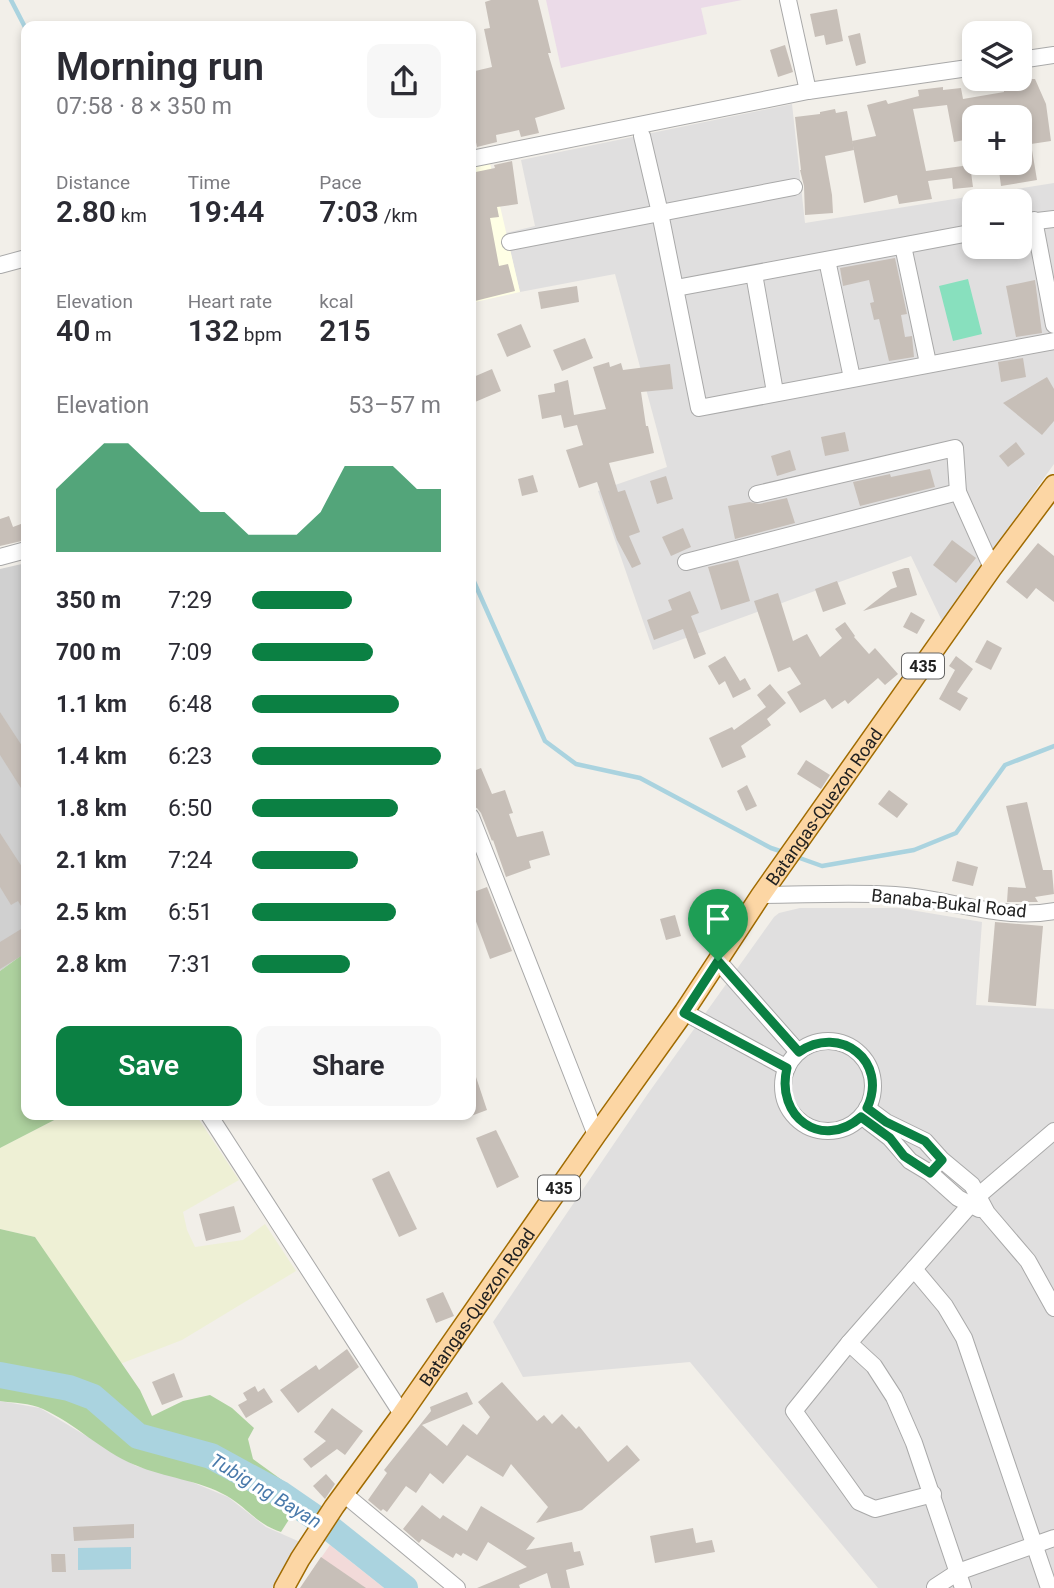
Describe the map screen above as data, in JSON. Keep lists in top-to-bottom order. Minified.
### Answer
{"streets":{"main road":["435","Batangas-Quezon Road"],"street":["Banaba-Bukal Road"]},"crossings":[["435","Batangas-Quezon Road"],["Batangas-Quezon Road","Banaba-Bukal Road"]],"water":["Tubig ng Bayan"],"page":{"map_buttons":["+","−"],"heading":["Morning run","07:58 · 8 × 350 m"],"stats":[["Distance","2.80 km"],["Time","19:44"],["Pace","7:03 /km"],["Elevation","40 m"],["Heart rate","132 bpm"],["kcal","215"]],"chart":["Elevation","53–57 m"],"list":[{"name":"350 m","note":"7:29"},{"name":"700 m","note":"7:09"},{"name":"1.1 km","note":"6:48"},{"name":"1.4 km","note":"6:23"},{"name":"1.8 km","note":"6:50"},{"name":"2.1 km","note":"7:24"},{"name":"2.5 km","note":"6:51"},{"name":"2.8 km","note":"7:31"}],"buttons":["Save","Share"]}}
